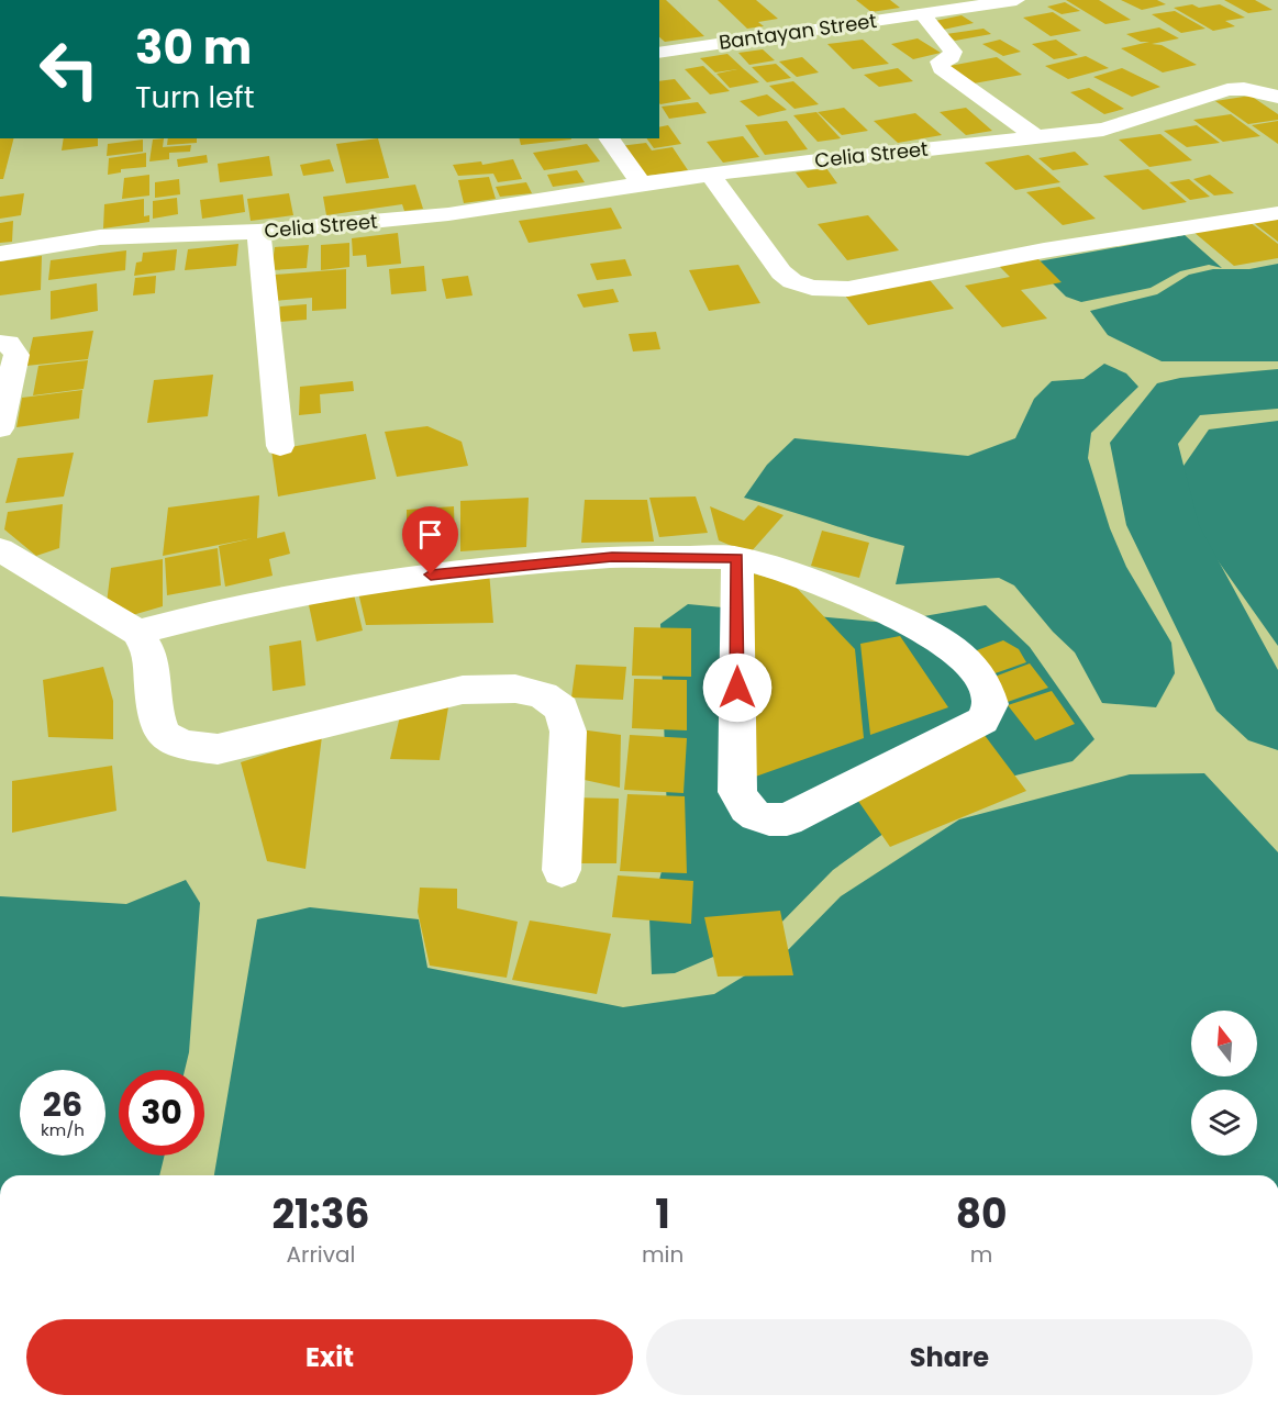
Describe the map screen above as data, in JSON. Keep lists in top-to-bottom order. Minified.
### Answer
{"streets":{"street":["Bantayan Street","Celia Street"]},"north":"top","page":{"turn":["30 m","Turn left"],"speed":"26 km/h","limit":"30","eta":["21:36","Arrival","1","min","80","m"],"buttons":["Exit","Share"]}}
